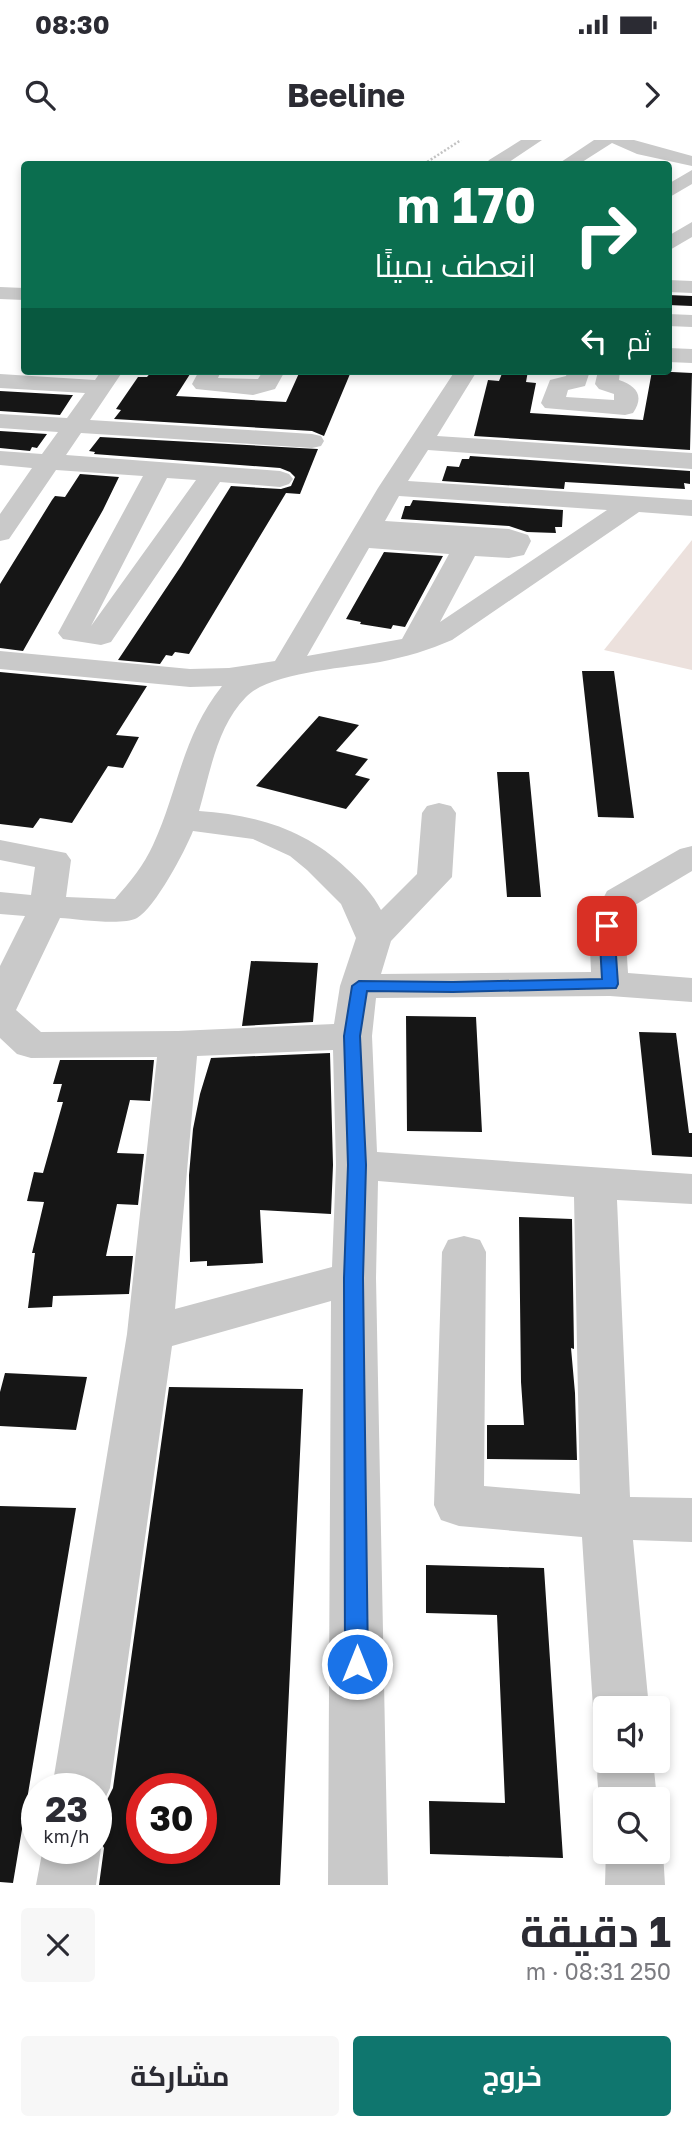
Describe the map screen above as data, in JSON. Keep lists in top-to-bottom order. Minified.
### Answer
{"page":{"status":"08:30","header":"Beeline","turn":["170 m","انعطف يمينًا"],"then":"ثم","speed":"23 km/h","limit":"30","heading":["1 دقيقة","250 m · 08:31"],"buttons":["خروج","مشاركة"]}}
